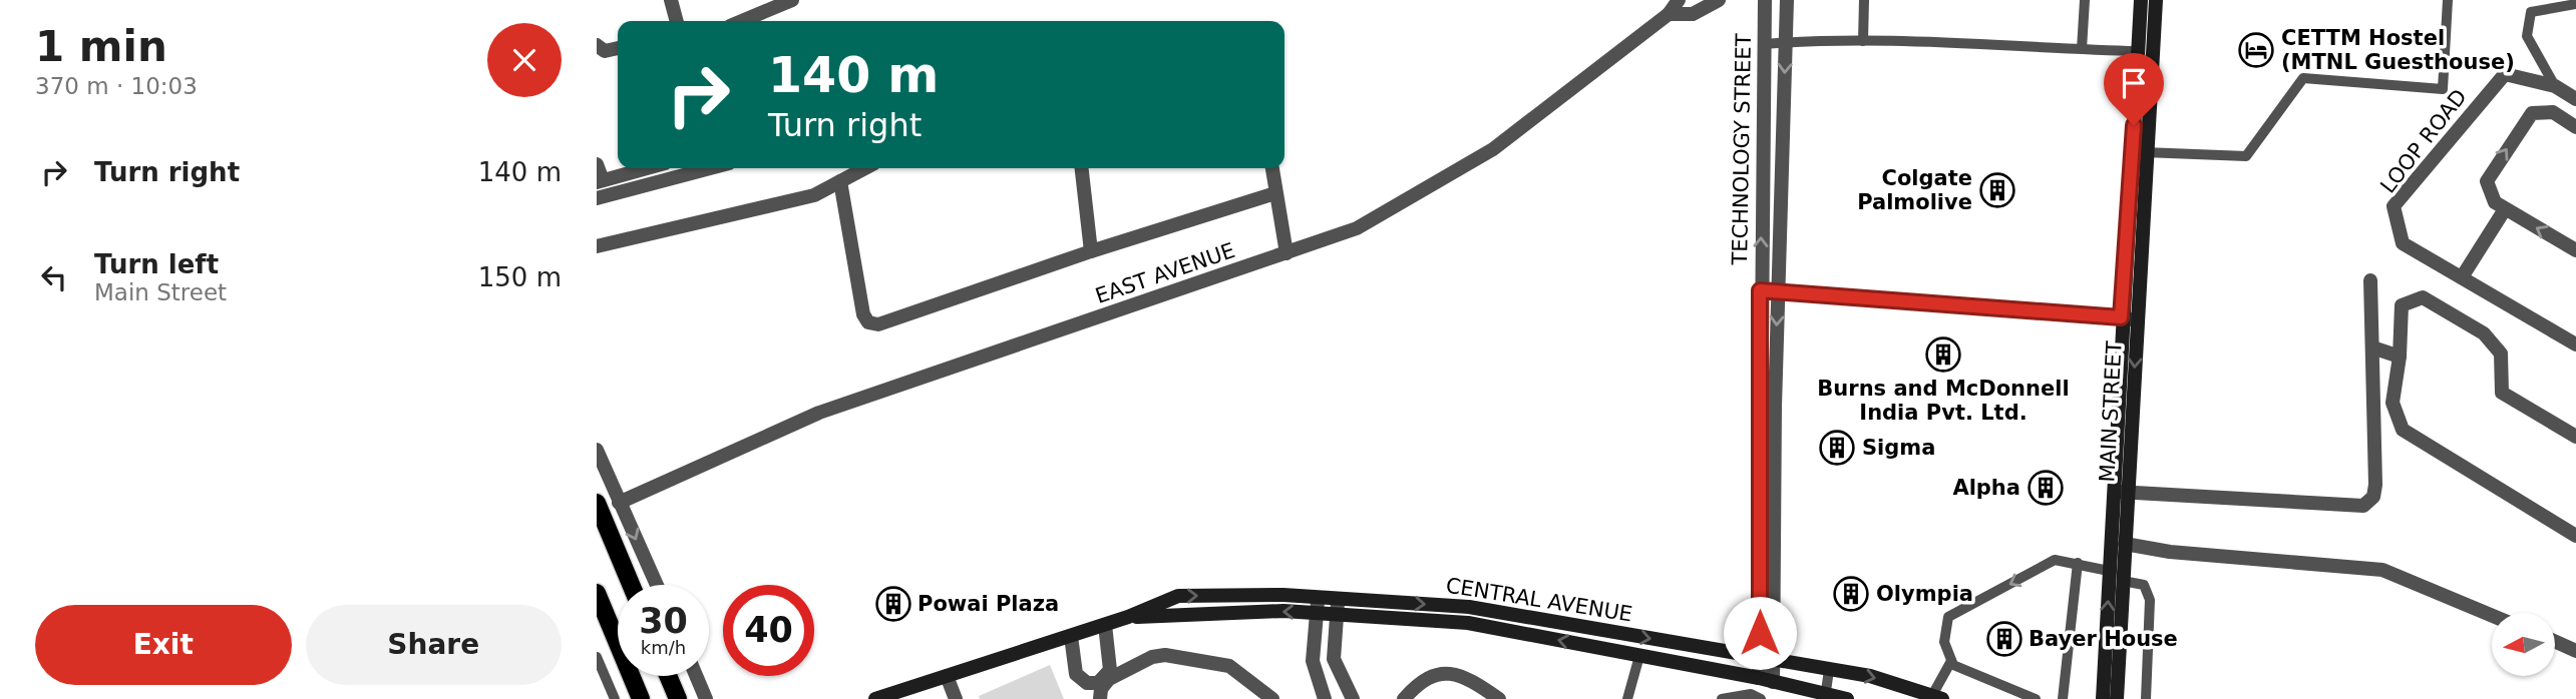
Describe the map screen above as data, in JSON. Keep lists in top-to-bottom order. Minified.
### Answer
{"streets":{"main road":["MAIN STREET","CENTRAL AVENUE"],"street":["LOOP ROAD","TECHNOLOGY STREET","EAST AVENUE"]},"crossings":[["TECHNOLOGY STREET","CENTRAL AVENUE"]],"places":{"hotel":["CETTM Hostel (MTNL Guesthouse)"],"building":["Colgate Palmolive","Burns and McDonnell India Pvt. Ltd.","Sigma","Alpha","Olympia","Powai Plaza","Bayer House"]},"north":"left","page":{"heading":["1 min","370 m · 10:03"],"turn":["140 m","Turn right"],"list":[{"name":"Turn right","value":"140 m"},{"name":"Turn left","note":"Main Street","value":"150 m"}],"speed":"30 km/h","limit":"40","buttons":["Exit","Share"]}}
